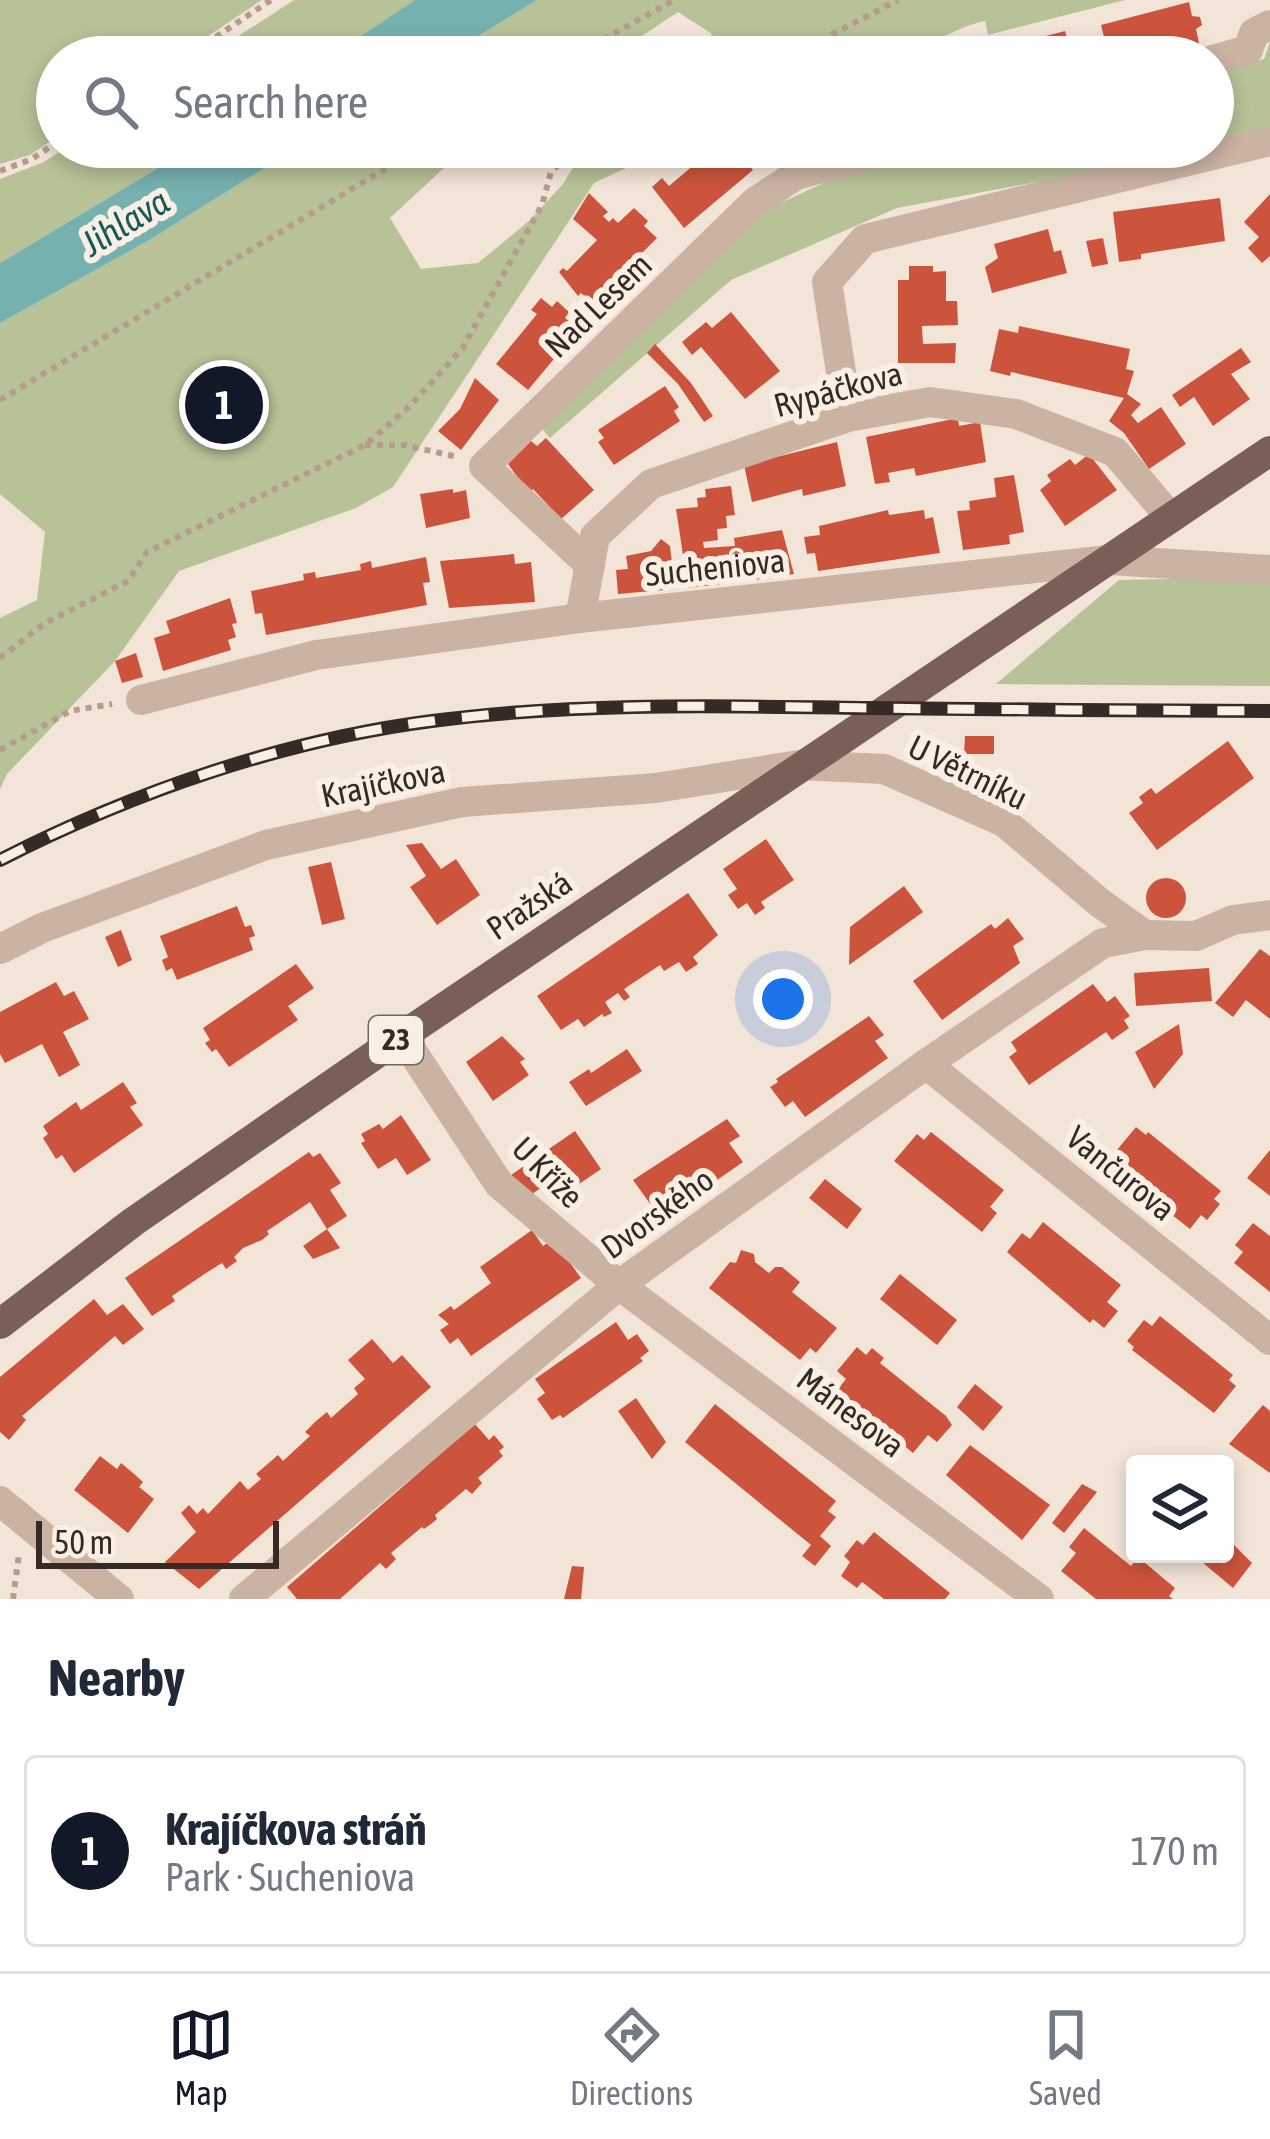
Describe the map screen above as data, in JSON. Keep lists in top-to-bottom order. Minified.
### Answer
{"streets":{"main road":["Sucheniova","Pražská","23"],"street":["Nad Lesem","Rypáčkova","U Větrníku","Krajíčkova","U Kříže","Vančurova","Dvorského","Mánesova"]},"crossings":[["Rypáčkova","Sucheniova"],["Sucheniova","Pražská"],["U Větrníku","Krajíčkova"],["U Větrníku","Pražská"],["U Větrníku","Dvorského"],["Krajíčkova","Pražská"],["Pražská","U Kříže"],["U Kříže","Dvorského"],["U Kříže","Mánesova"],["Vančurova","Dvorského"],["Dvorského","Mánesova"]],"water":["Jihlava"],"scale_bar":"50 m","page":{"search":"Search here","pins":"1","scale":"50 m","heading":"Nearby","list":[{"mark":"1","name":"Krajíčkova stráň","note":"Park · Sucheniova","value":"170 m"}],"nav":["Map","Directions","Saved"]}}
